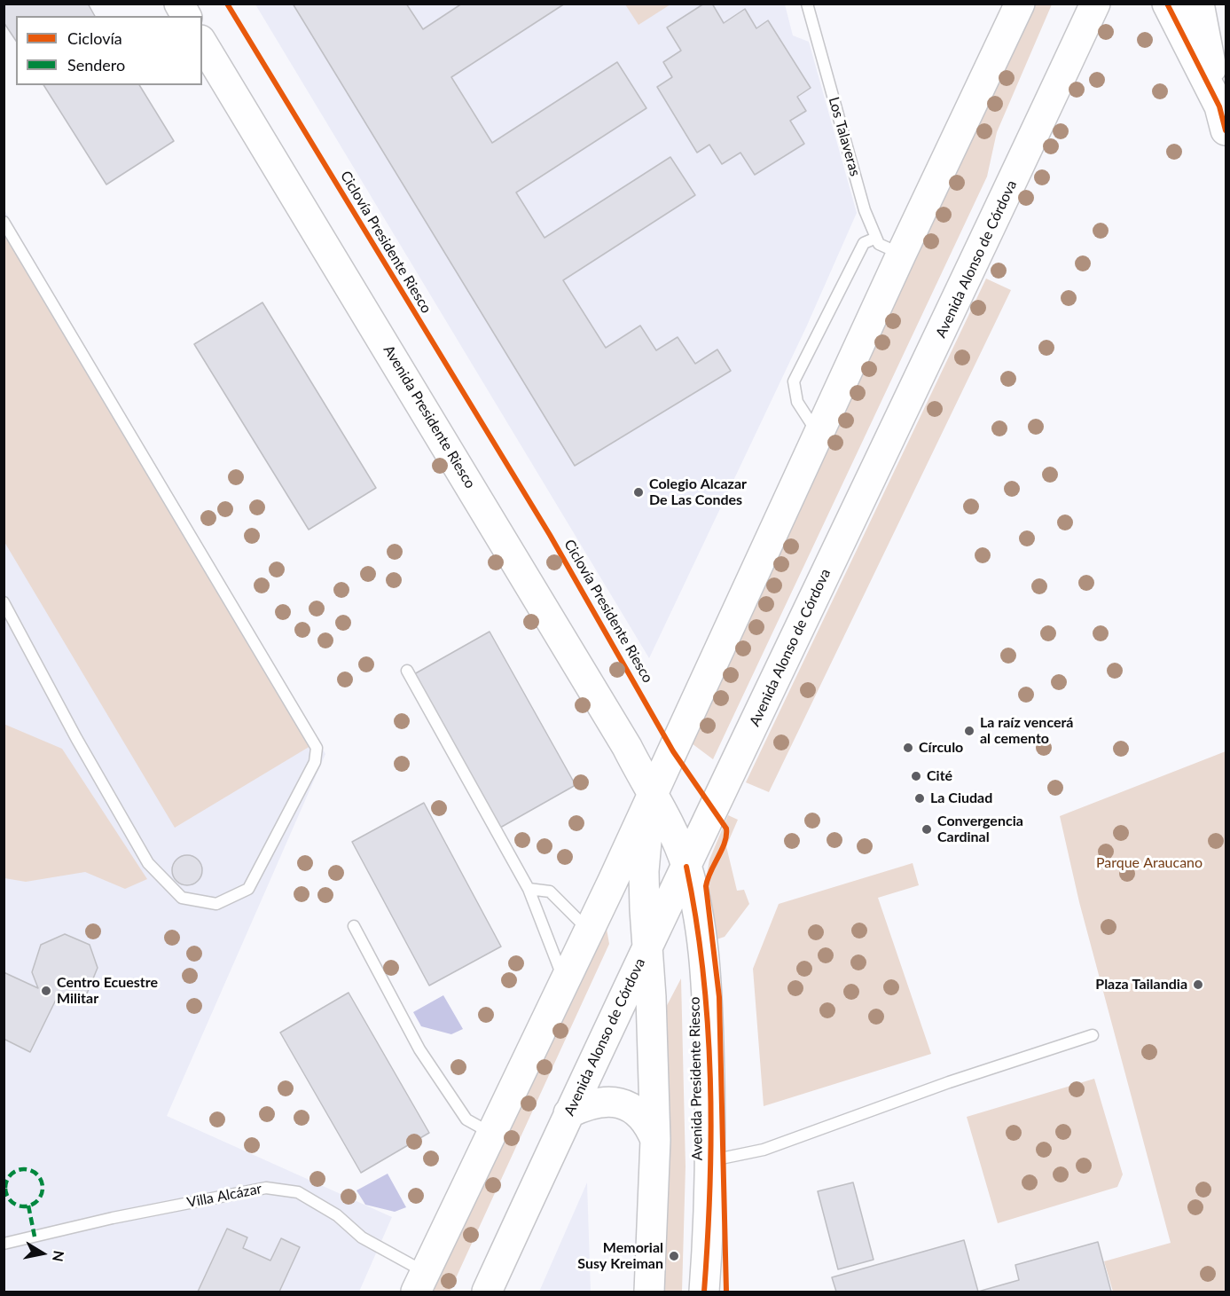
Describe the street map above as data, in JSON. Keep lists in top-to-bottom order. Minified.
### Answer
{"streets":{"main road":["Avenida Alonso de Córdova","Avenida Presidente Riesco"],"lane":["Los Talaveras","Villa Alcázar"],"cycle path":["Ciclovía Presidente Riesco"]},"crossings":[["Avenida Alonso de Córdova","Avenida Presidente Riesco"]],"parks":["Parque Araucano"],"places":["Colegio Alcazar De Las Condes","La raíz vencerá al cemento","Círculo","Cité","La Ciudad","Convergencia Cardinal","Plaza Tailandia","Centro Ecuestre Militar","Memorial Susy Kreiman"],"legend":["Ciclovía","Sendero"],"north":"right"}
